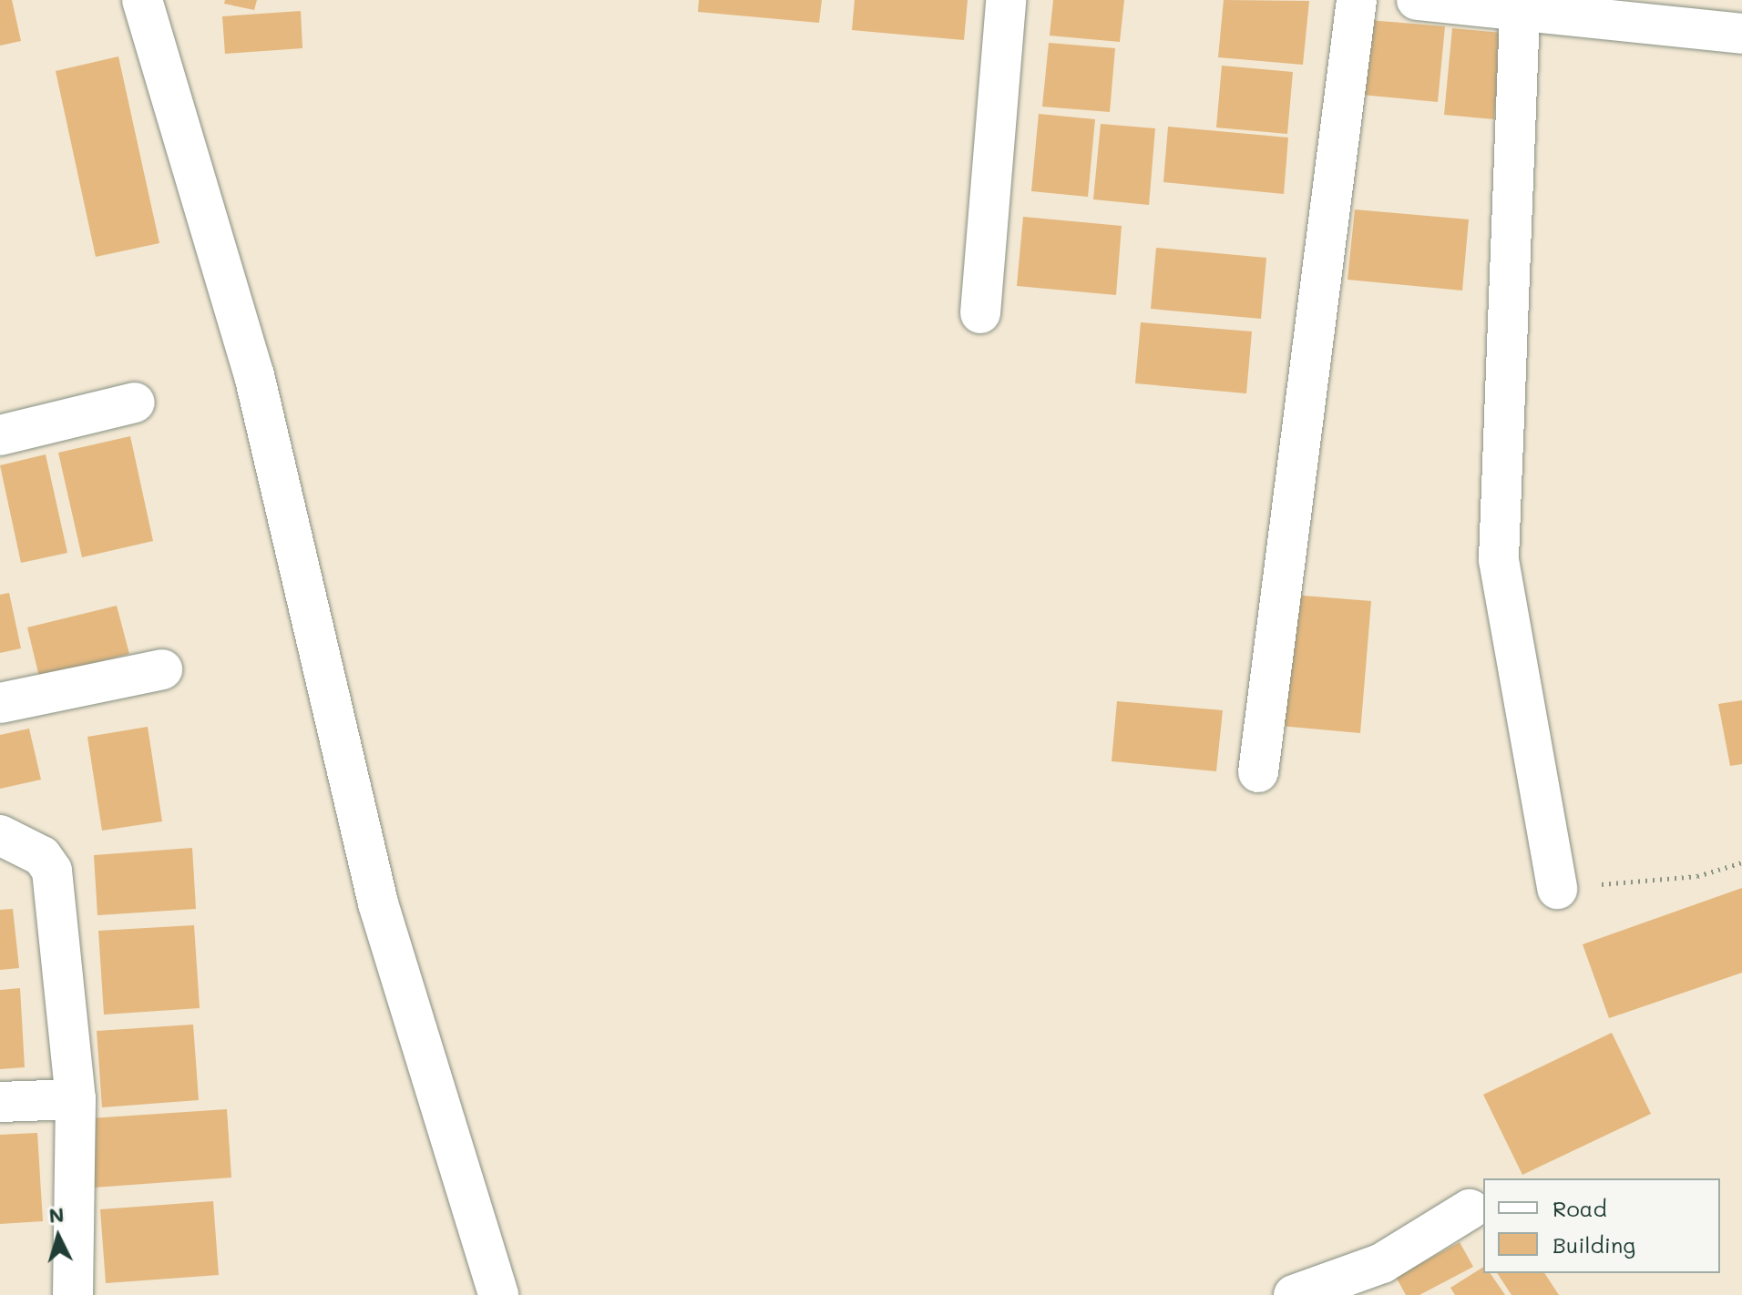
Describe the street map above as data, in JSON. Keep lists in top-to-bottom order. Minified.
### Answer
{"legend":["Road","Building"],"north":"top"}
